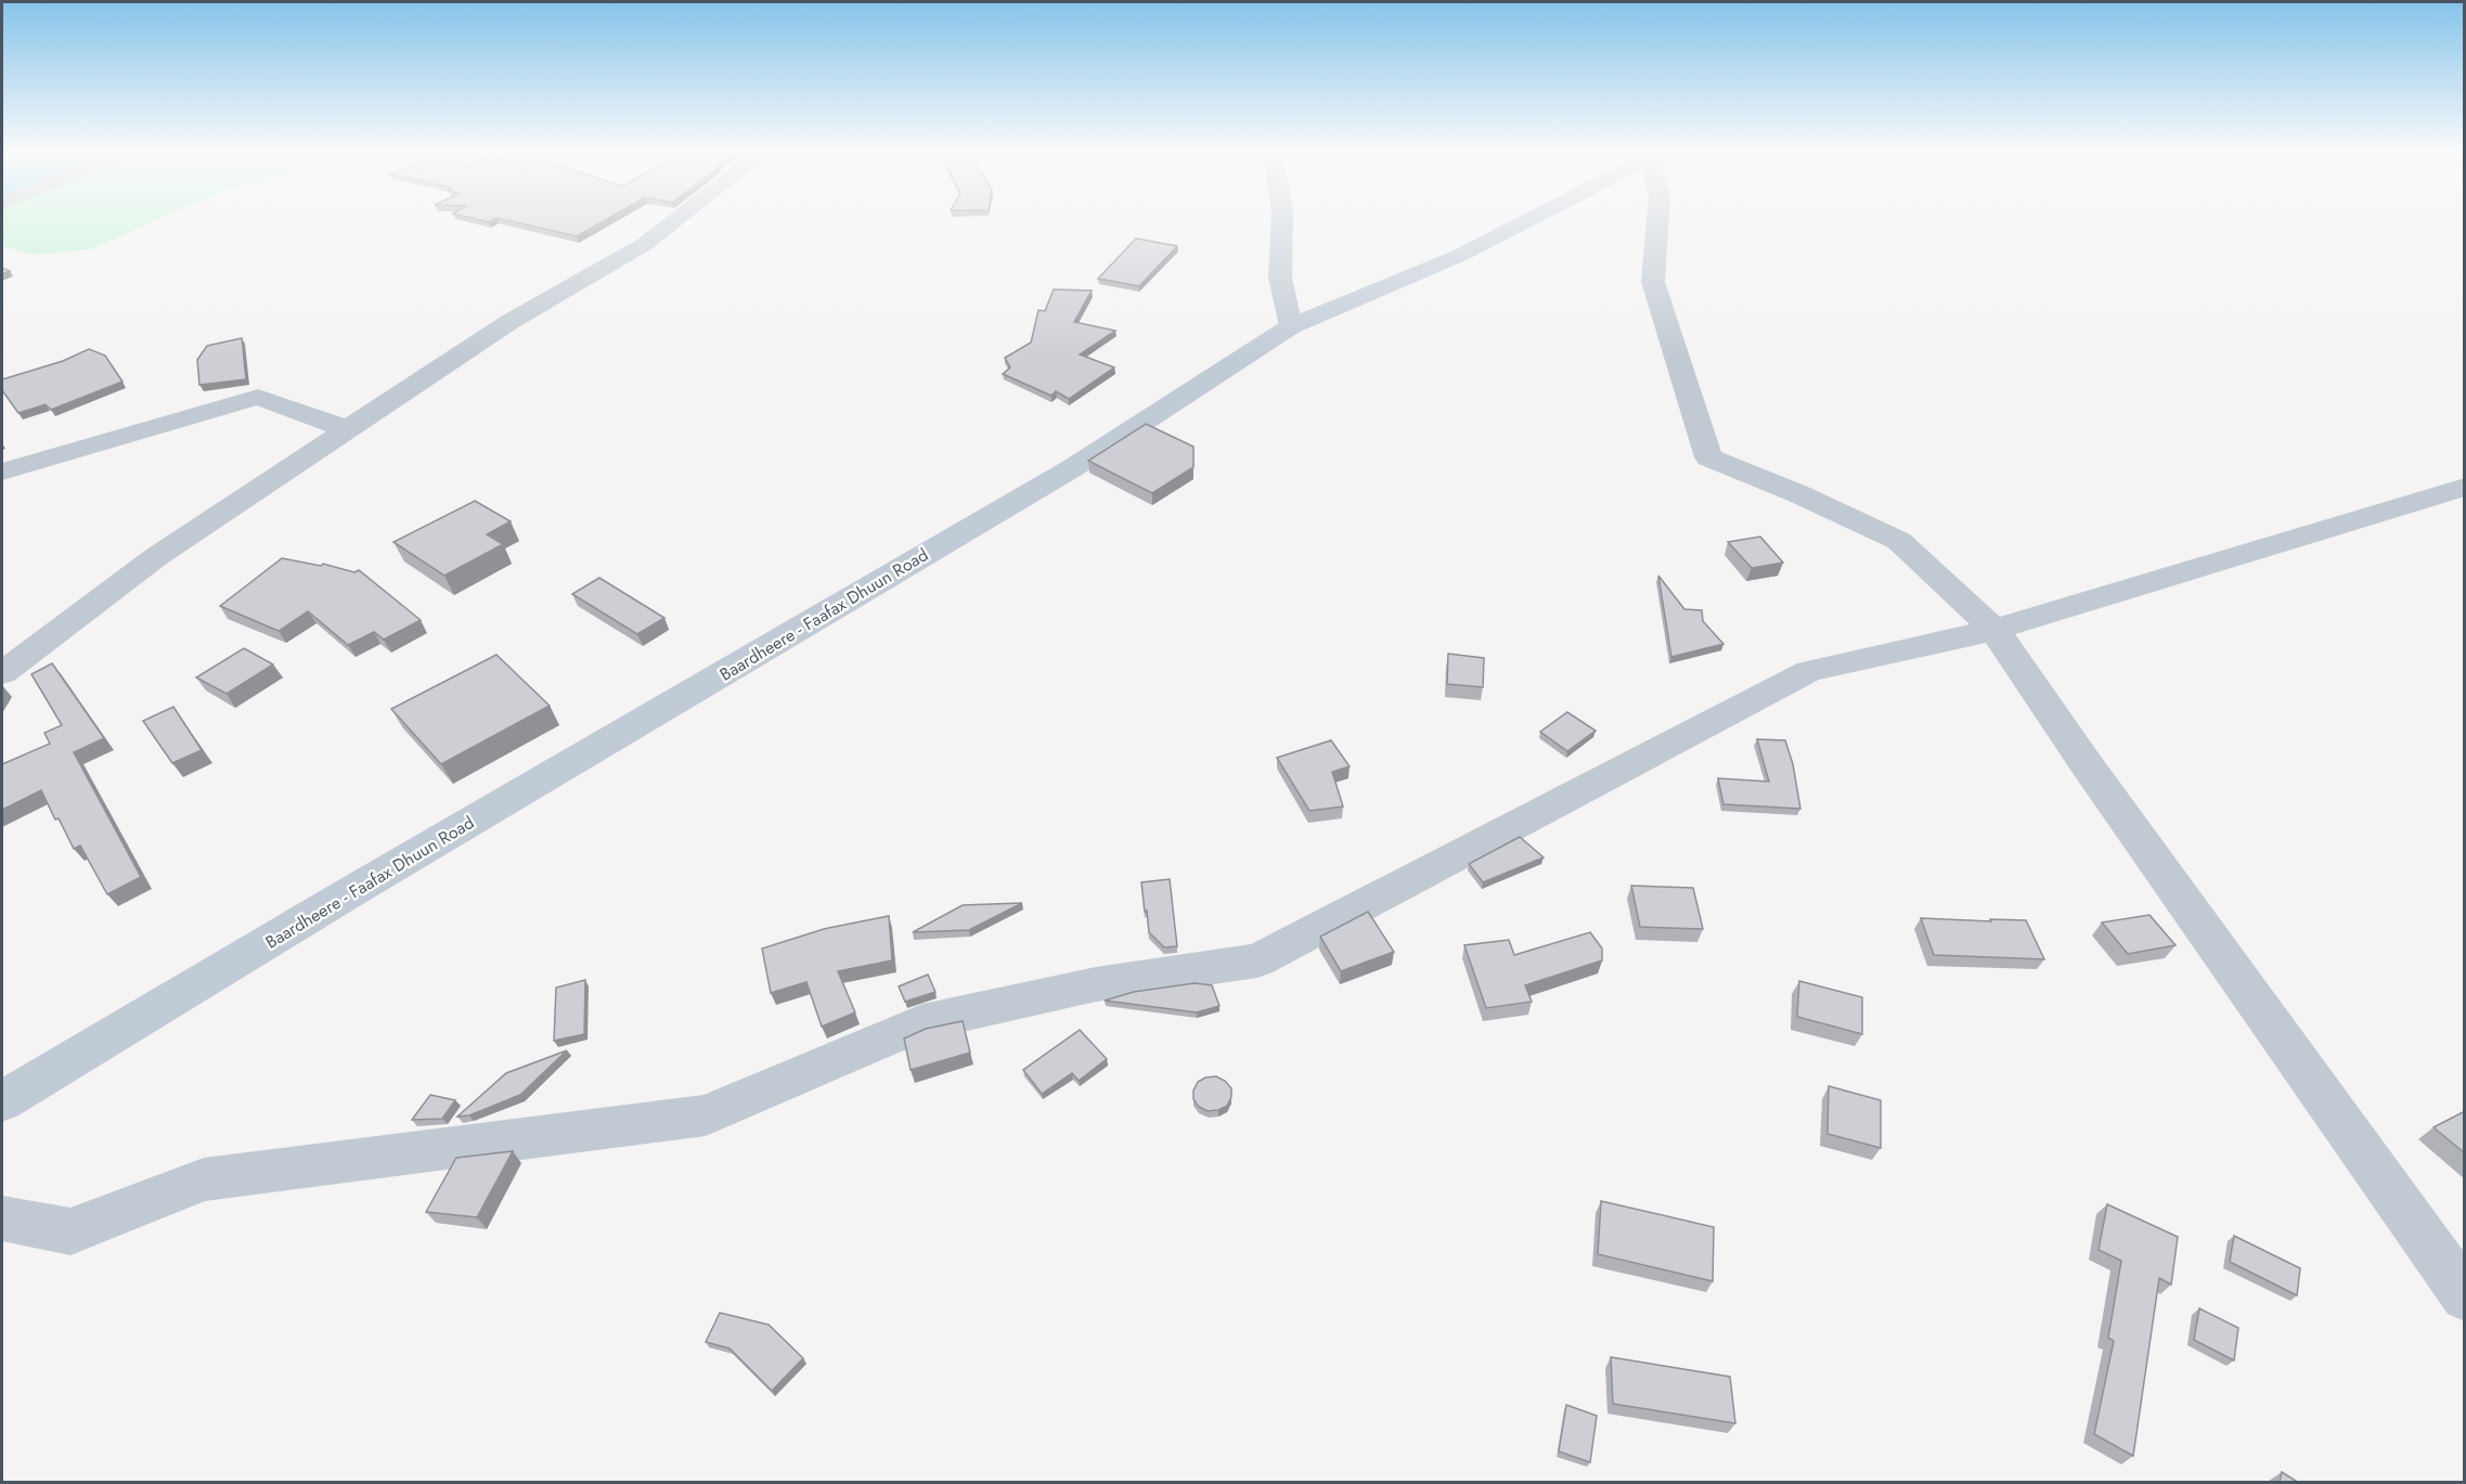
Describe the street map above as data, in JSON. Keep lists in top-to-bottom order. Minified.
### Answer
{"streets":{"main road":["Baardheere - Faafax Dhuun Road"]}}
